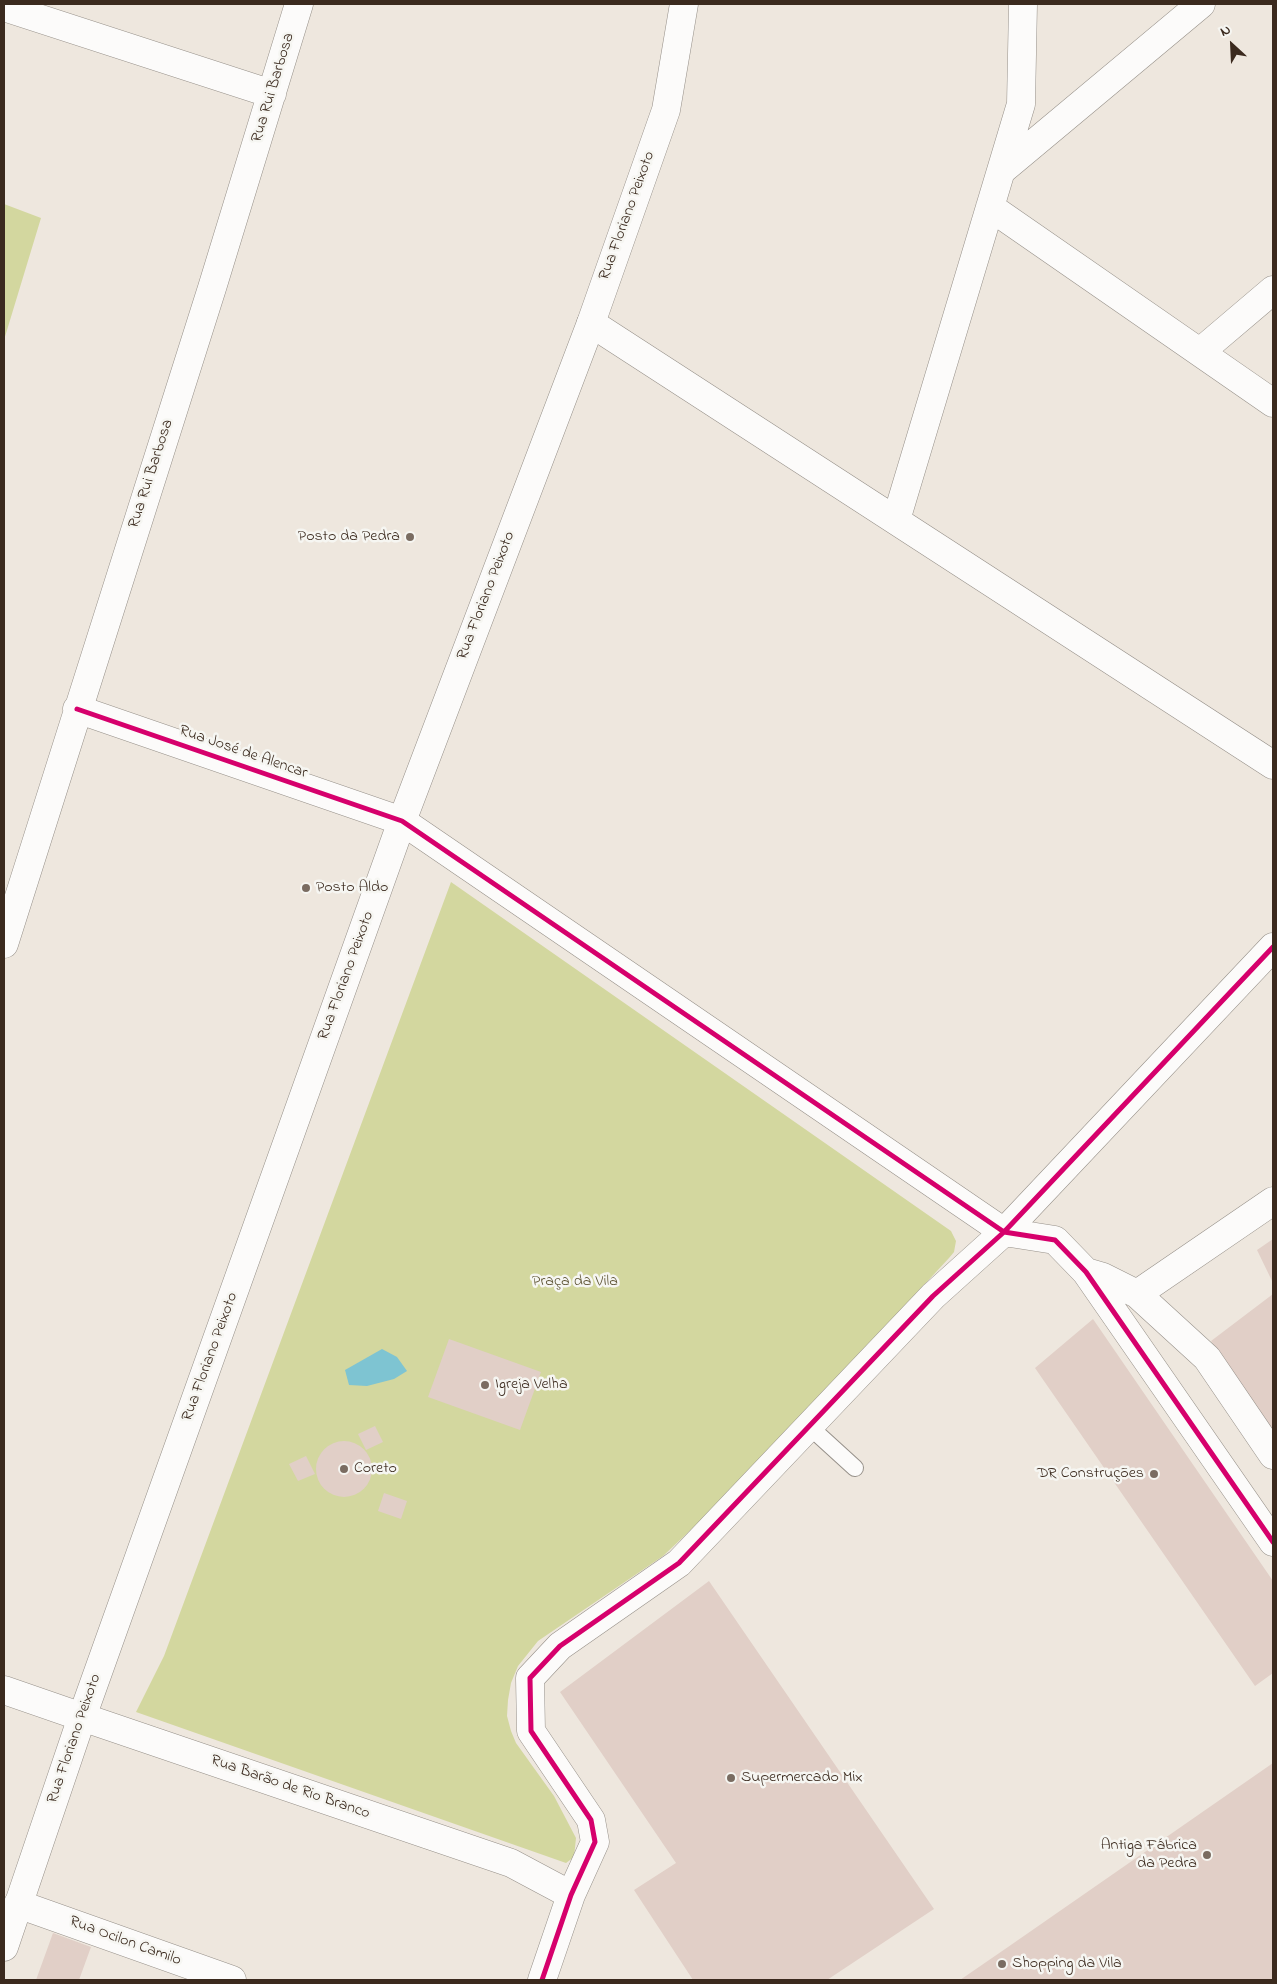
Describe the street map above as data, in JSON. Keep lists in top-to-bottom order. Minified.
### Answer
{"streets":{"main road":["Rua Rui Barbosa","Rua Floriano Peixoto","Rua José de Alencar","Rua Barão de Rio Branco","Rua Ocilon Camilo"]},"crossings":[["Rua Rui Barbosa","Rua José de Alencar"],["Rua Floriano Peixoto","Rua José de Alencar"],["Rua Floriano Peixoto","Rua Barão de Rio Branco"],["Rua Floriano Peixoto","Rua Ocilon Camilo"]],"parks":["Praça da Vila"],"places":["Posto da Pedra","Posto Aldo","Igreja Velha","Coreto","DR Construções","Supermercado Mix","Antiga Fábrica da Pedra","Shopping da Vila"],"north":"top left"}
